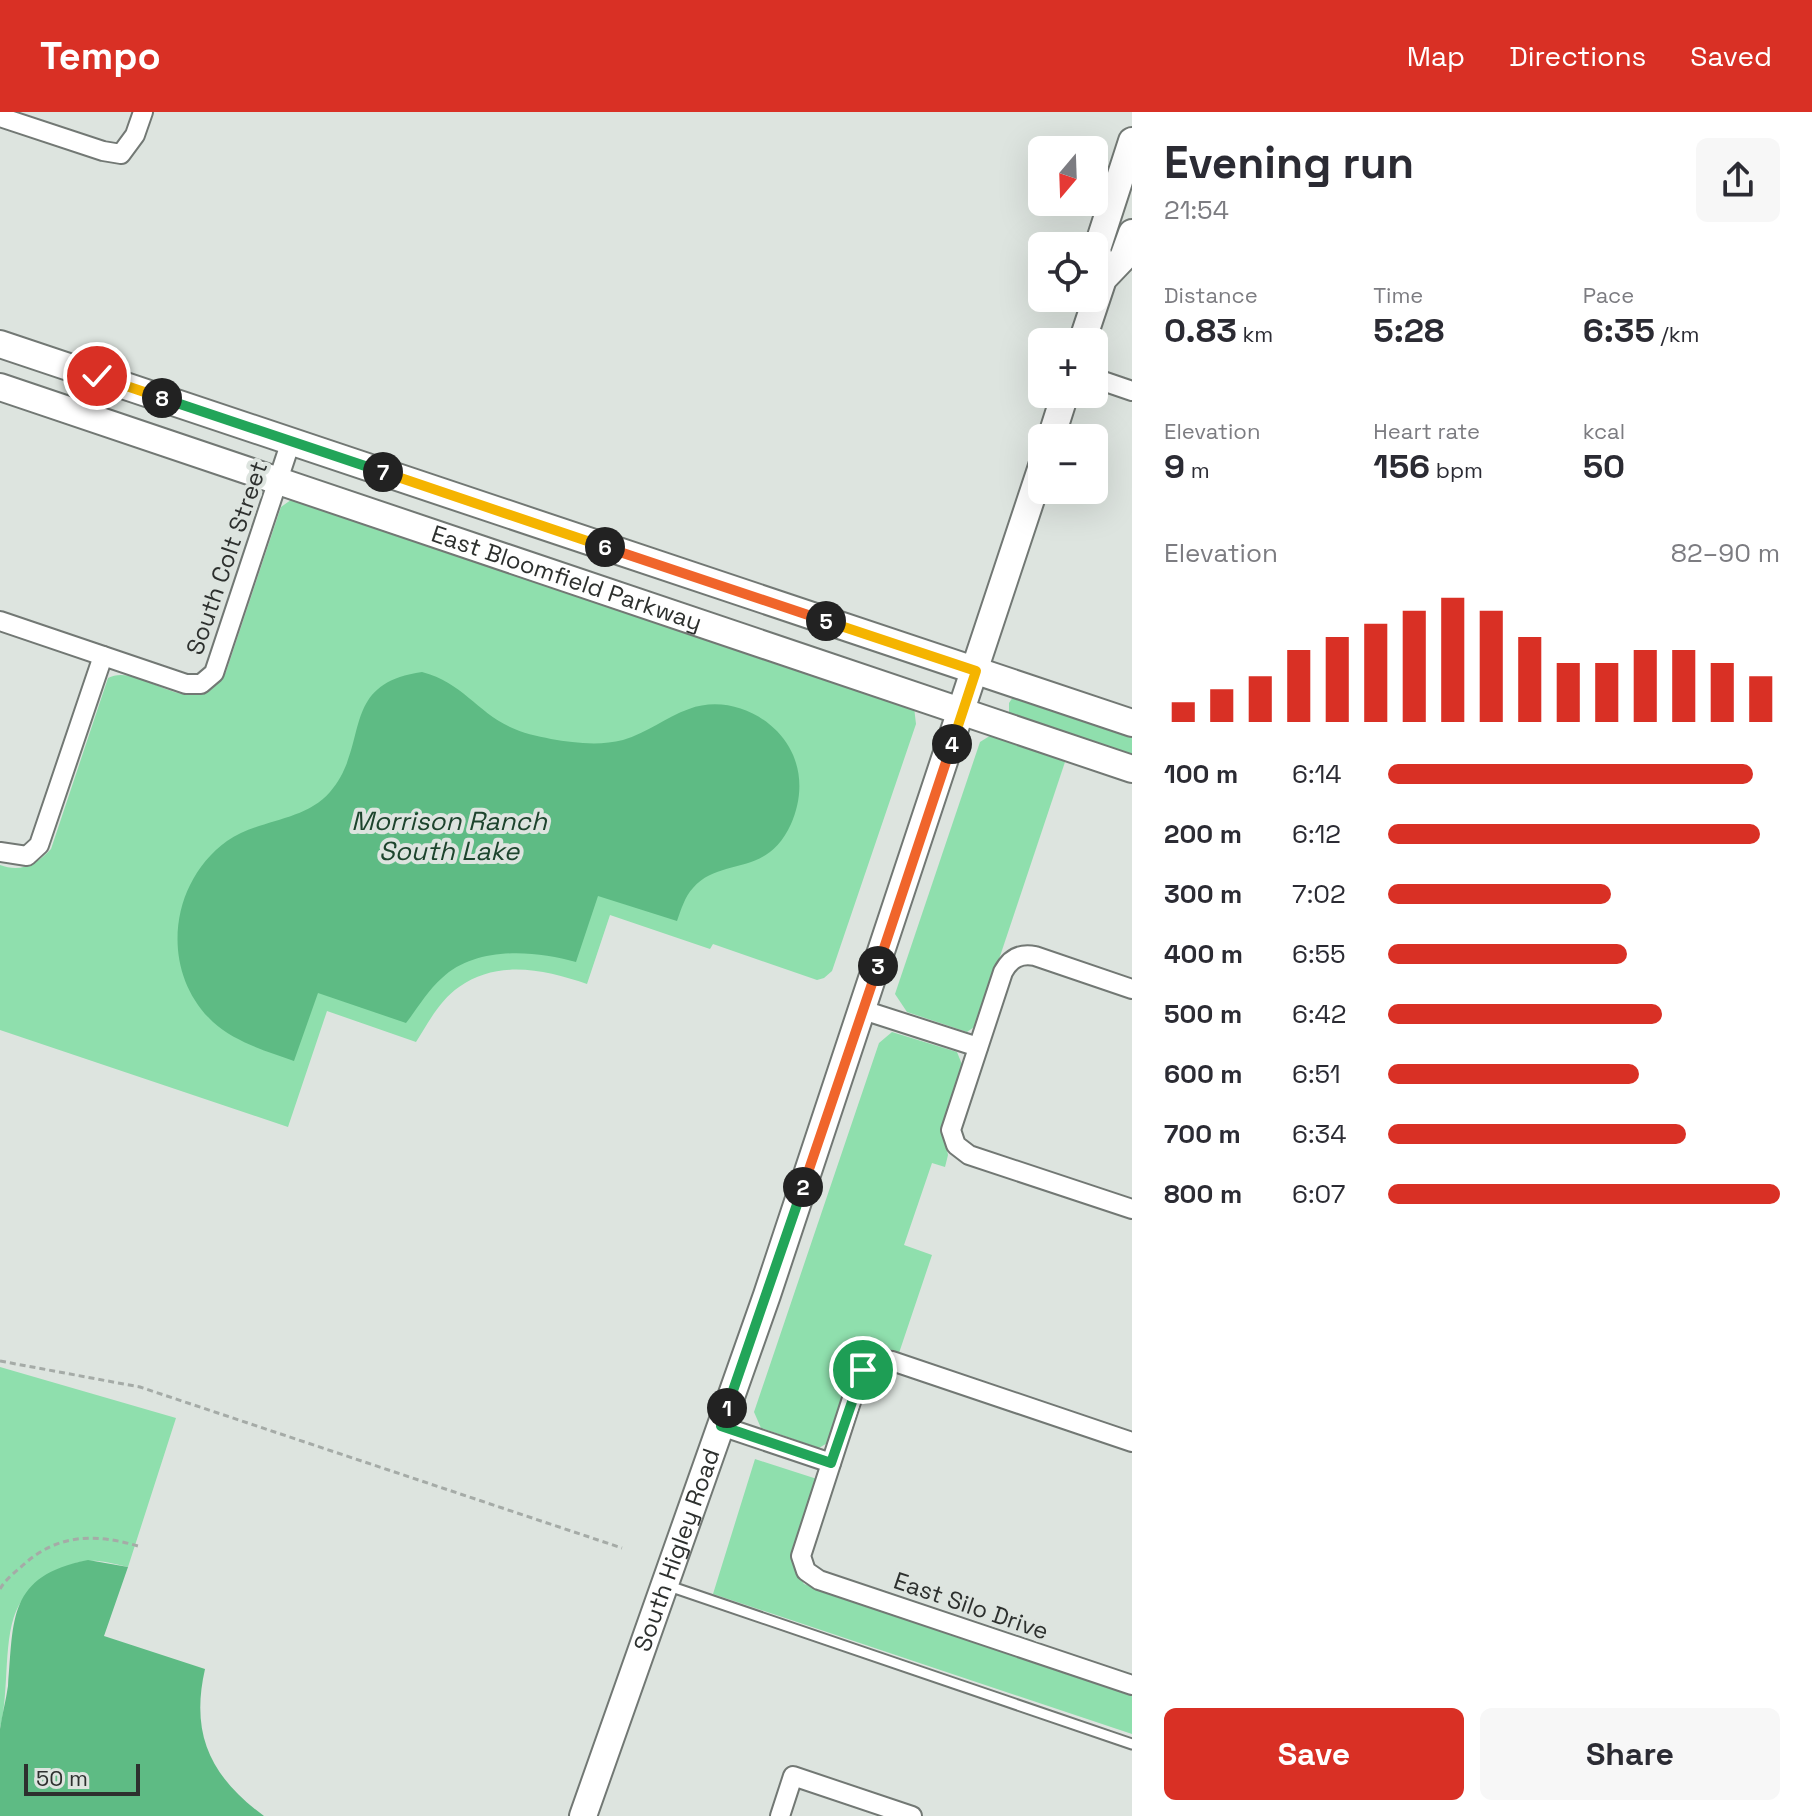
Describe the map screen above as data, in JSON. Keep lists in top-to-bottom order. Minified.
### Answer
{"streets":{"street":["South Colt Street","East Bloomfield Parkway","South Higley Road","East Silo Drive"]},"crossings":[["South Colt Street","East Bloomfield Parkway"],["East Bloomfield Parkway","South Higley Road"]],"water":["Morrison Ranch South Lake"],"scale_bar":"50 m","north":"bottom","page":{"header":"Tempo","nav":["Map","Directions","Saved"],"heading":["Evening run","21:54"],"map_buttons":["+","−"],"stats":[["Distance","0.83 km"],["Time","5:28"],["Pace","6:35 /km"],["Elevation","9 m"],["Heart rate","156 bpm"],["kcal","50"]],"pins":["8","7","6","5","4","3","2","1"],"chart":["Elevation","82–90 m"],"list":[{"name":"100 m","note":"6:14"},{"name":"200 m","note":"6:12"},{"name":"300 m","note":"7:02"},{"name":"400 m","note":"6:55"},{"name":"500 m","note":"6:42"},{"name":"600 m","note":"6:51"},{"name":"700 m","note":"6:34"},{"name":"800 m","note":"6:07"}],"buttons":["Save","Share"],"scale":"50 m"}}
